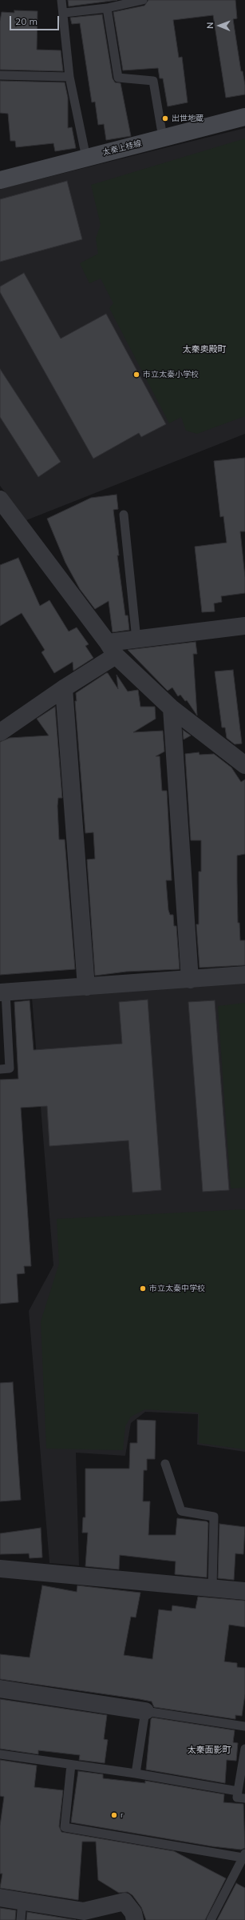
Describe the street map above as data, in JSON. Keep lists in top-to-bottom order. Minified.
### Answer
{"streets":{"main road":["太秦上桂線"]},"districts":["太秦奥殿町","太秦面影町"],"places":["出世地蔵","市立太秦小学校","市立太秦中学校","r"],"scale_bar":"20 m","north":"left"}
